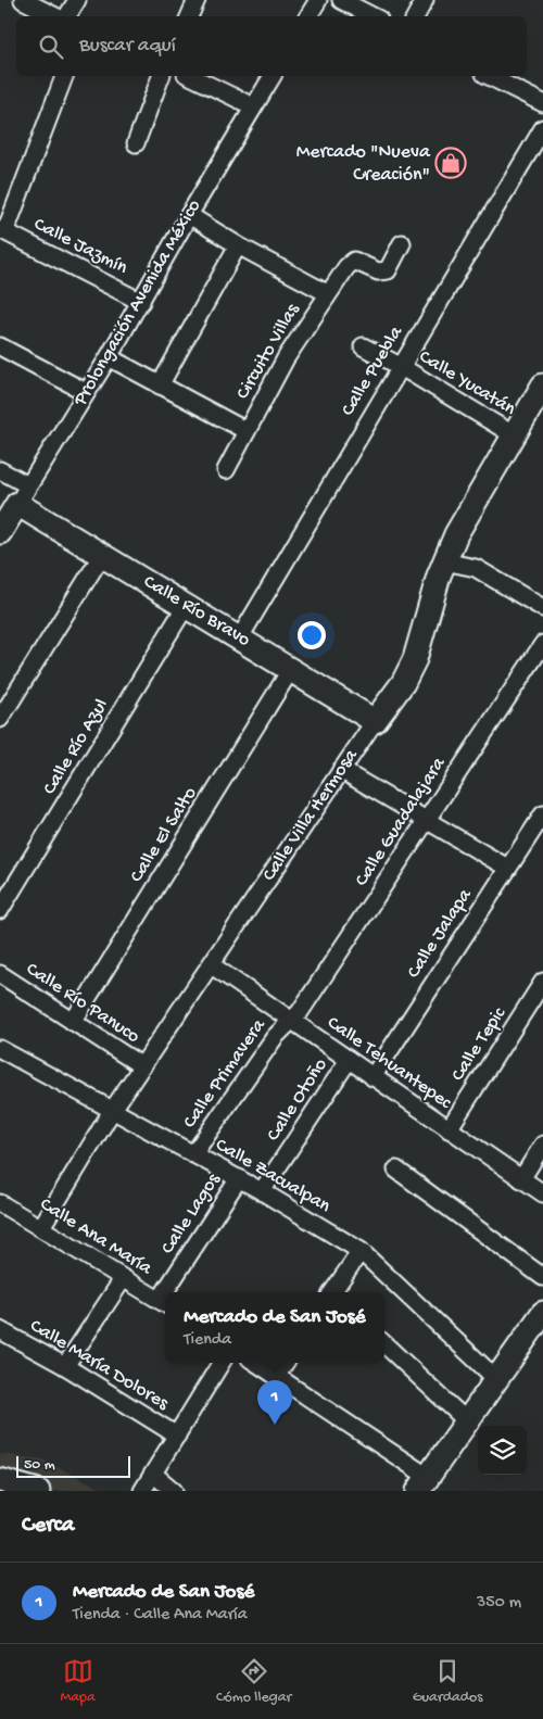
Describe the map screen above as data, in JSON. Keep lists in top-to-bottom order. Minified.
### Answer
{"streets":{"street":["Calle Jazmín","Prolongación Avenida México","Circuito Villas","Calle Puebla","Calle Yucatán","Calle Río Bravo","Calle Río Azul","Calle Villa Hermosa","Calle Guadalajara","Calle El Salto","Calle Jalapa","Calle Río Panuco","Calle Tepic","Calle Tehuantepec","Calle Primavera","Calle Otoño","Calle Zacualpan","Calle Lagos","Calle Ana María","Calle María Dolores"]},"crossings":[["Calle Jazmín","Prolongación Avenida México"],["Prolongación Avenida México","Circuito Villas"],["Prolongación Avenida México","Calle Río Bravo"],["Calle Puebla","Calle Yucatán"],["Calle Puebla","Calle Río Bravo"],["Calle Yucatán","Calle Villa Hermosa"],["Calle Río Bravo","Calle Río Azul"],["Calle Río Bravo","Calle Villa Hermosa"],["Calle Río Bravo","Calle El Salto"],["Calle Villa Hermosa","Calle Río Panuco"],["Calle Villa Hermosa","Calle Tehuantepec"],["Calle Villa Hermosa","Calle Zacualpan"],["Calle Villa Hermosa","Calle Ana María"],["Calle Guadalajara","Calle Tehuantepec"],["Calle Guadalajara","Calle Primavera"],["Calle El Salto","Calle Río Panuco"],["Calle Jalapa","Calle Tehuantepec"],["Calle Tepic","Calle Tehuantepec"],["Calle Tehuantepec","Calle Primavera"],["Calle Tehuantepec","Calle Otoño"],["Calle Primavera","Calle Zacualpan"],["Calle Otoño","Calle Zacualpan"],["Calle Zacualpan","Calle Lagos"]],"places":{"shop":["Mercado \"Nueva Creación\""]},"scale_bar":"50 m","page":{"search":"Buscar aquí","popup":["Mercado de San José","Tienda"],"pins":"1","scale":"50 m","heading":"Cerca","list":[{"mark":"1","name":"Mercado de San José","note":"Tienda · Calle Ana María","value":"350 m"}],"nav":["Mapa","Cómo llegar","Guardados"]}}
